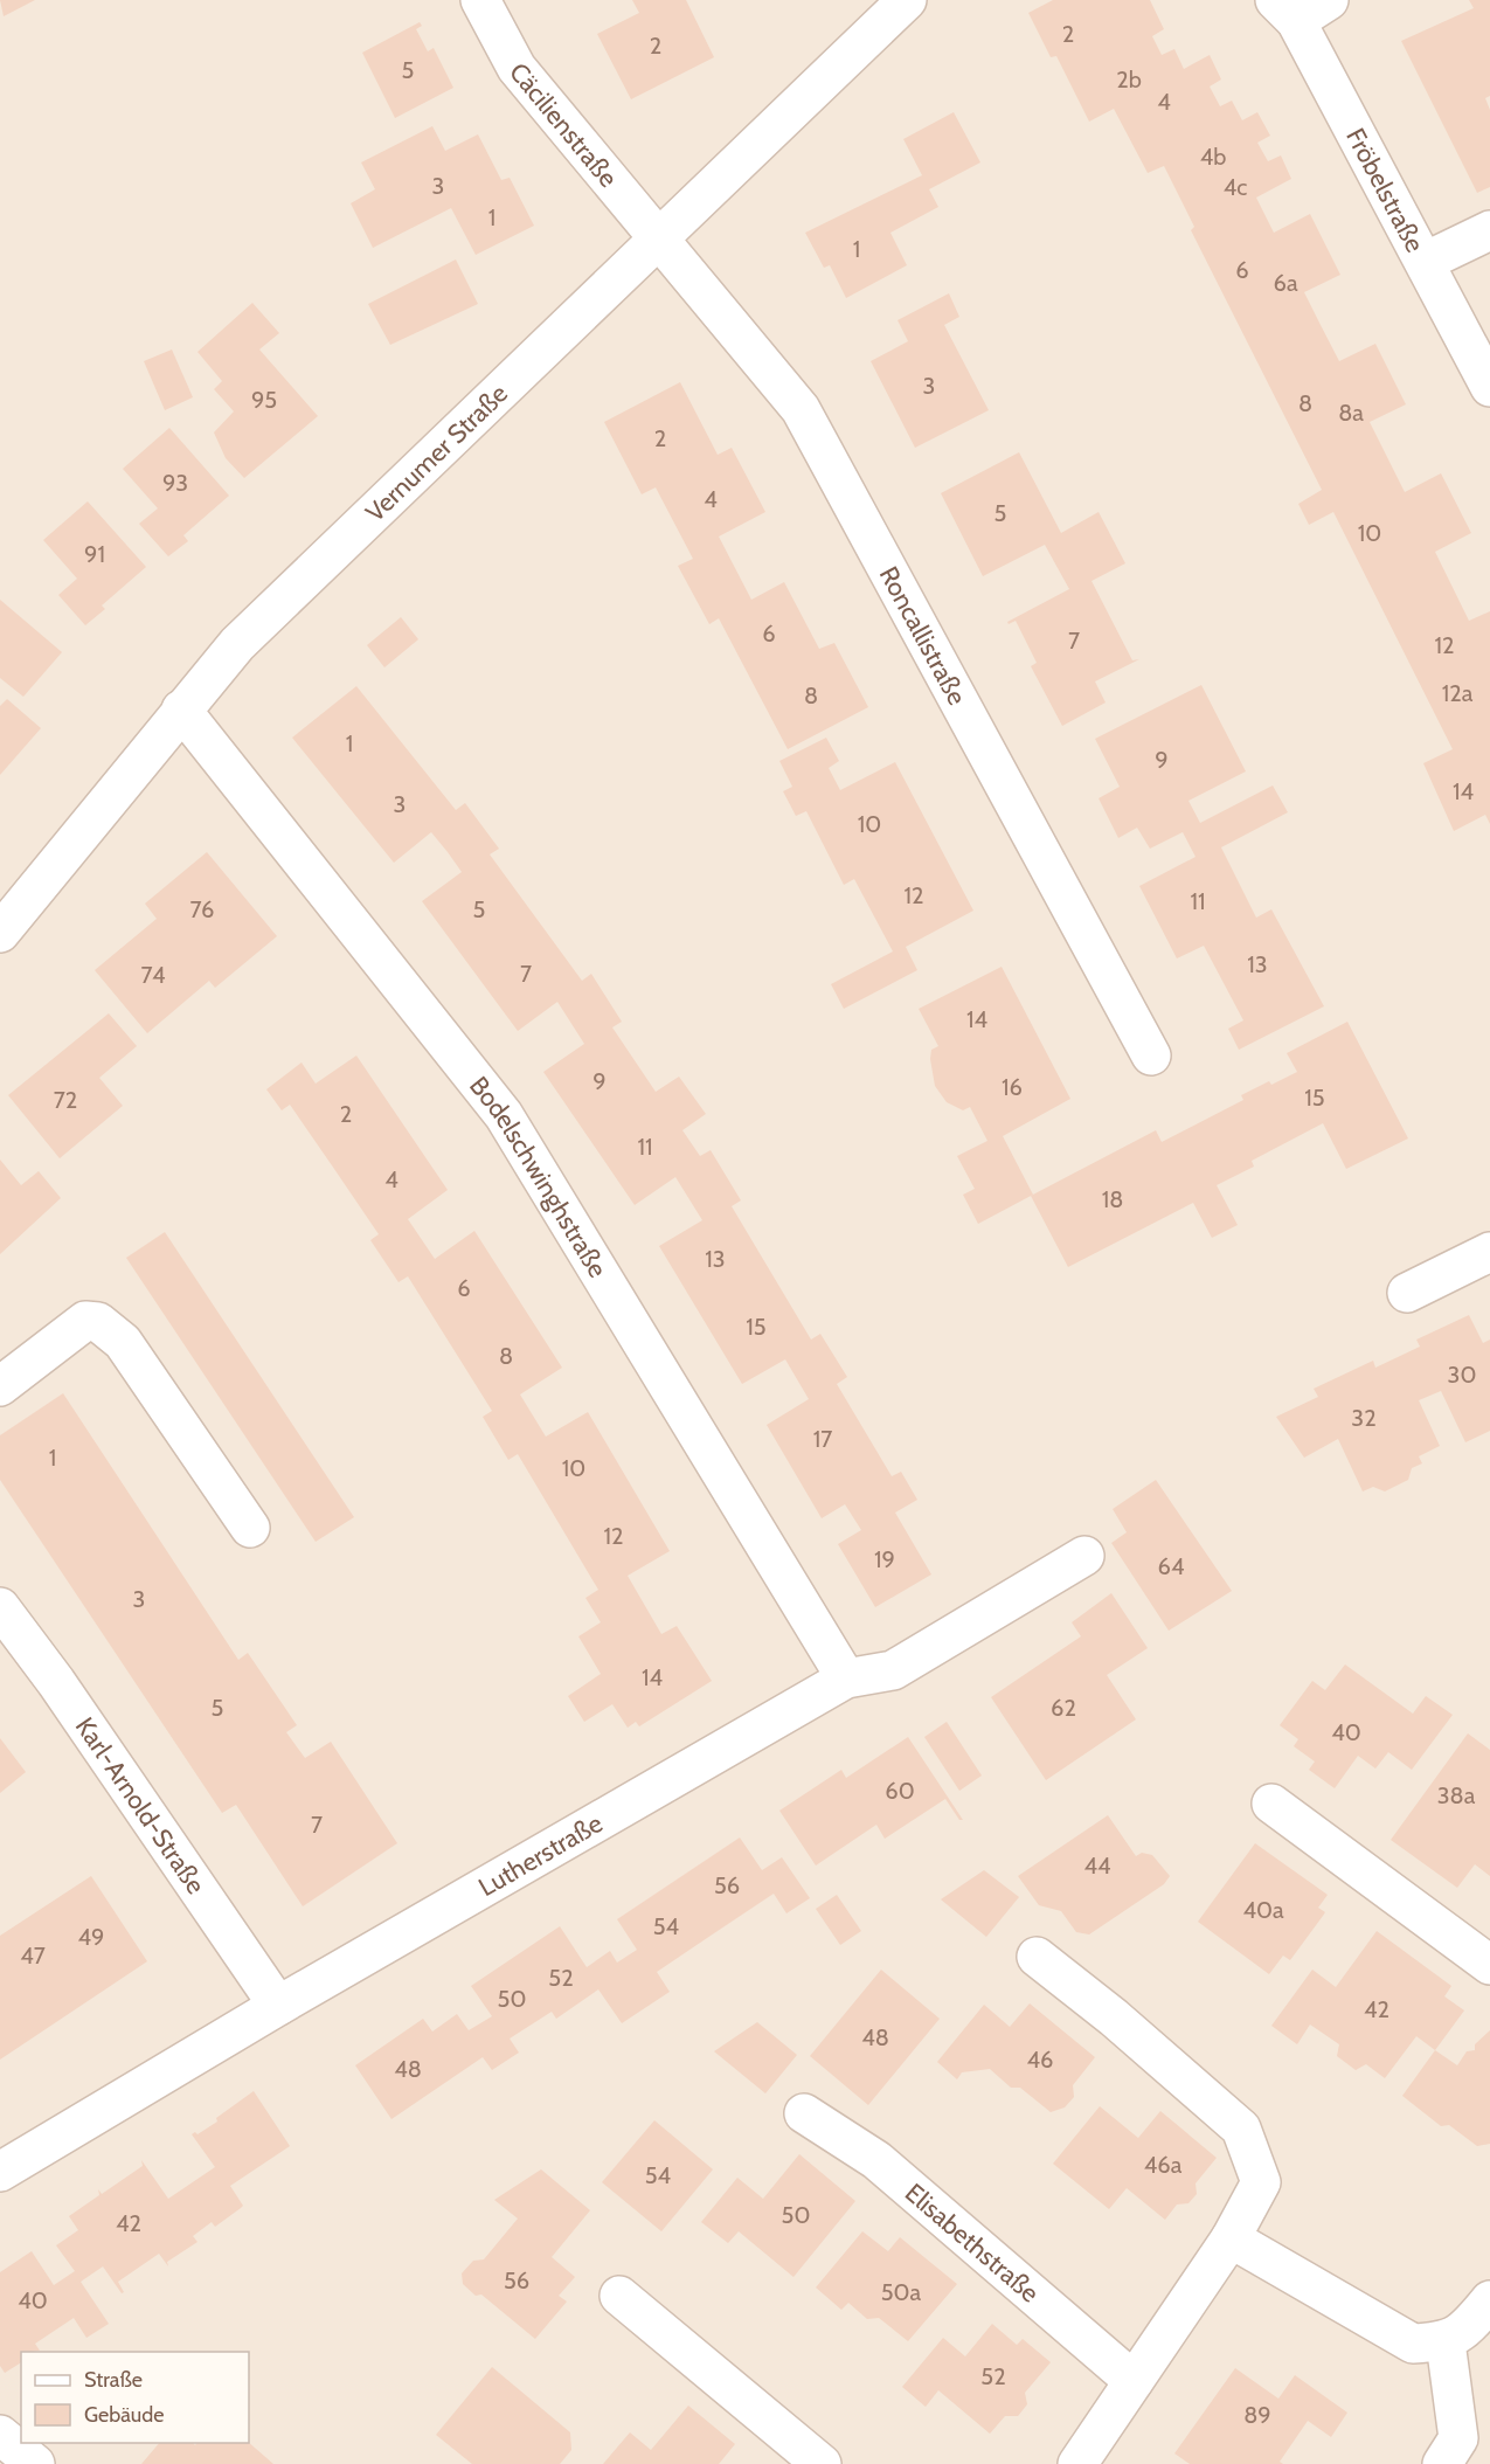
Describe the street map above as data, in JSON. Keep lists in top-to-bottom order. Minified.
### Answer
{"streets":{"street":["Cäcilienstraße","Fröbelstraße","Vernumer Straße","Roncallistraße","Bodelschwinghstraße","Karl-Arnold-Straße","Lutherstraße","Elisabethstraße"]},"crossings":[["Cäcilienstraße","Vernumer Straße"],["Cäcilienstraße","Roncallistraße"],["Vernumer Straße","Roncallistraße"],["Vernumer Straße","Bodelschwinghstraße"],["Bodelschwinghstraße","Lutherstraße"],["Karl-Arnold-Straße","Lutherstraße"]],"house_numbers":["2","2","5","2b","4","4b","3","4c","1","1","6","6a","3","95","8","8a","2","93","4","5","10","91","6","7","12","12a","8","1","9","14","3","10","12","11","76","5","13","7","74","14","9","16","15","72","2","11","4","18","13","6","15","8","30","32","17","1","10","12","19","64","3","14","5","62","40","60","38a","7","44","56","40a","54","49","47","52","50","42","48","46","48","46a","54","50","42","56","50a","40","52","89"],"legend":["Straße","Gebäude"]}
